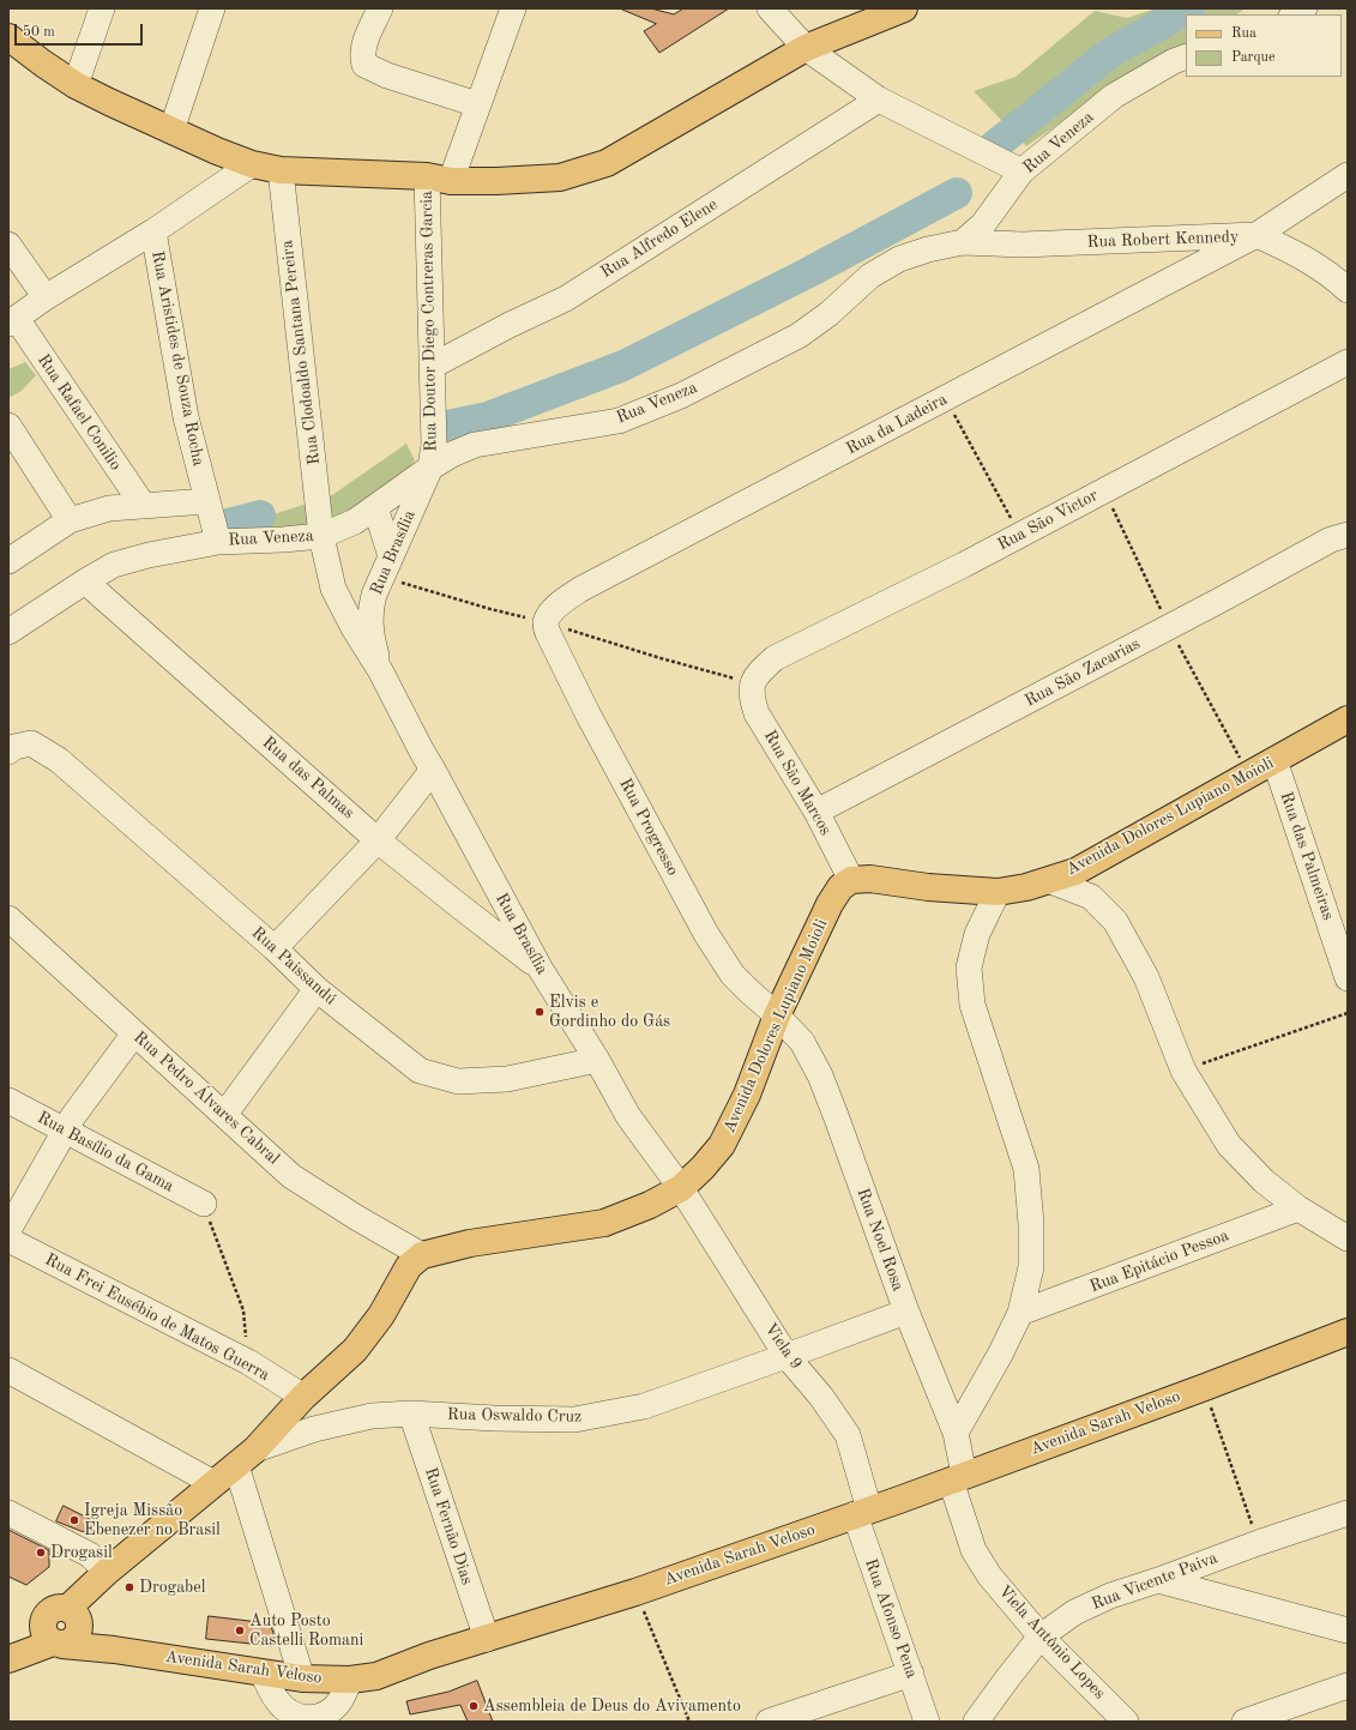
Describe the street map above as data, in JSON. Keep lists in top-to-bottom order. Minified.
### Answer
{"streets":{"main road":["Avenida Dolores Lupiano Moioli","Avenida Sarah Veloso"],"street":["Rua Veneza","Rua Alfredo Elene","Rua Robert Kennedy","Rua Doutor Diego Contreras Garcia","Rua Clodoaldo Santana Pereira","Rua Aristides de Souza Rocha","Rua Rafael Conilio","Rua da Ladeira","Rua São Victor","Rua Brasília","Rua São Zacarias","Rua das Palmas","Rua São Marcos","Rua Progresso","Rua das Palmeiras","Rua Paissandú","Rua Pedro Álvares Cabral","Rua Basílio da Gama","Rua Noel Rosa","Rua Epitácio Pessoa","Rua Frei Eusébio de Matos Guerra","Viela 9","Rua Oswaldo Cruz","Rua Fernão Dias","Rua Vicente Paiva","Rua Afonso Pena","Viela Antônio Lopes"]},"crossings":[["Rua Veneza","Rua Robert Kennedy"],["Rua Veneza","Rua Doutor Diego Contreras Garcia"],["Rua Veneza","Rua Clodoaldo Santana Pereira"],["Rua Veneza","Rua Aristides de Souza Rocha"],["Rua Veneza","Rua Brasília"],["Rua Veneza","Rua das Palmas"],["Rua Alfredo Elene","Rua Doutor Diego Contreras Garcia"],["Rua Robert Kennedy","Rua da Ladeira"],["Rua Doutor Diego Contreras Garcia","Rua Brasília"],["Rua Clodoaldo Santana Pereira","Rua Brasília"],["Rua da Ladeira","Rua Progresso"],["Rua São Victor","Rua São Marcos"],["Rua Brasília","Rua das Palmas"],["Rua Brasília","Avenida Dolores Lupiano Moioli"],["Rua Brasília","Rua Paissandú"],["Rua Brasília","Viela 9"],["Rua São Zacarias","Rua São Marcos"],["Rua São Marcos","Avenida Dolores Lupiano Moioli"],["Avenida Dolores Lupiano Moioli","Rua Progresso"],["Avenida Dolores Lupiano Moioli","Rua das Palmeiras"],["Avenida Dolores Lupiano Moioli","Rua Pedro Álvares Cabral"],["Avenida Dolores Lupiano Moioli","Rua Noel Rosa"],["Avenida Dolores Lupiano Moioli","Viela 9"],["Rua Progresso","Rua Noel Rosa"],["Rua Noel Rosa","Rua Oswaldo Cruz"],["Rua Noel Rosa","Avenida Sarah Veloso"],["Rua Noel Rosa","Viela Antônio Lopes"],["Viela 9","Rua Oswaldo Cruz"],["Viela 9","Avenida Sarah Veloso"],["Viela 9","Rua Afonso Pena"],["Rua Oswaldo Cruz","Rua Fernão Dias"],["Avenida Sarah Veloso","Rua Fernão Dias"],["Avenida Sarah Veloso","Rua Afonso Pena"],["Avenida Sarah Veloso","Viela Antônio Lopes"],["Rua Vicente Paiva","Viela Antônio Lopes"]],"places":["Elvis e Gordinho do Gás","Igreja Missão Ebenezer no Brasil","Drogasil","Drogabel","Auto Posto Castelli Romani","Assembleia de Deus do Avivamento"],"legend":["Rua","Parque"],"scale_bar":"50 m"}
